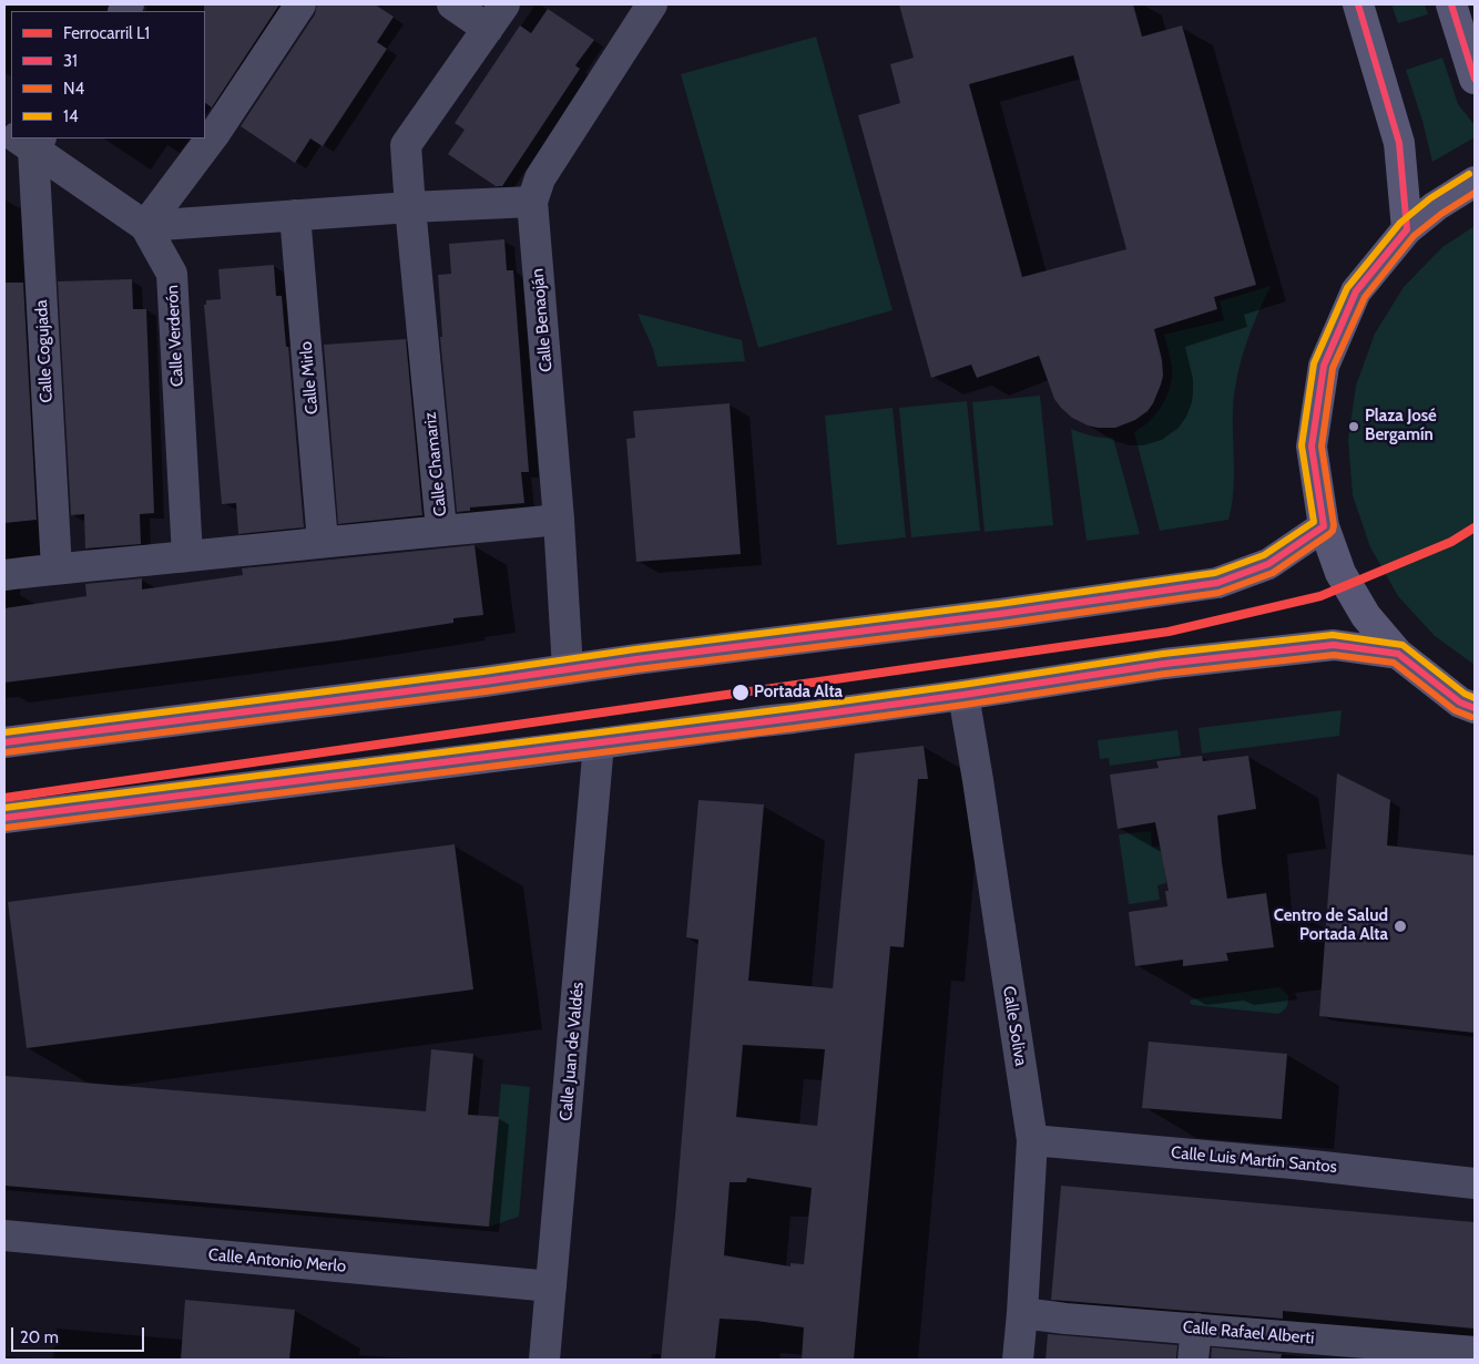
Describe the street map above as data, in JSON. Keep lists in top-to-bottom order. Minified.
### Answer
{"streets":{"street":["Calle Benaoján","Calle Verderón","Calle Cogujada","Calle Mirlo","Calle Chamariz","Calle Soliva","Calle Juan de Valdés","Calle Luis Martín Santos","Calle Antonio Merlo","Calle Rafael Alberti"]},"crossings":[["Calle Verderón","Calle Chamariz"],["Calle Cogujada","Calle Chamariz"],["Calle Mirlo","Calle Chamariz"],["Calle Soliva","Calle Luis Martín Santos"],["Calle Soliva","Calle Rafael Alberti"],["Calle Juan de Valdés","Calle Antonio Merlo"]],"places":["Plaza José Bergamín","Portada Alta","Centro de Salud Portada Alta"],"lines":["transit line 31","transit line 14","transit line N4","rail line L1"],"legend":["Ferrocarril L1","31","N4","14"],"scale_bar":"20 m"}
